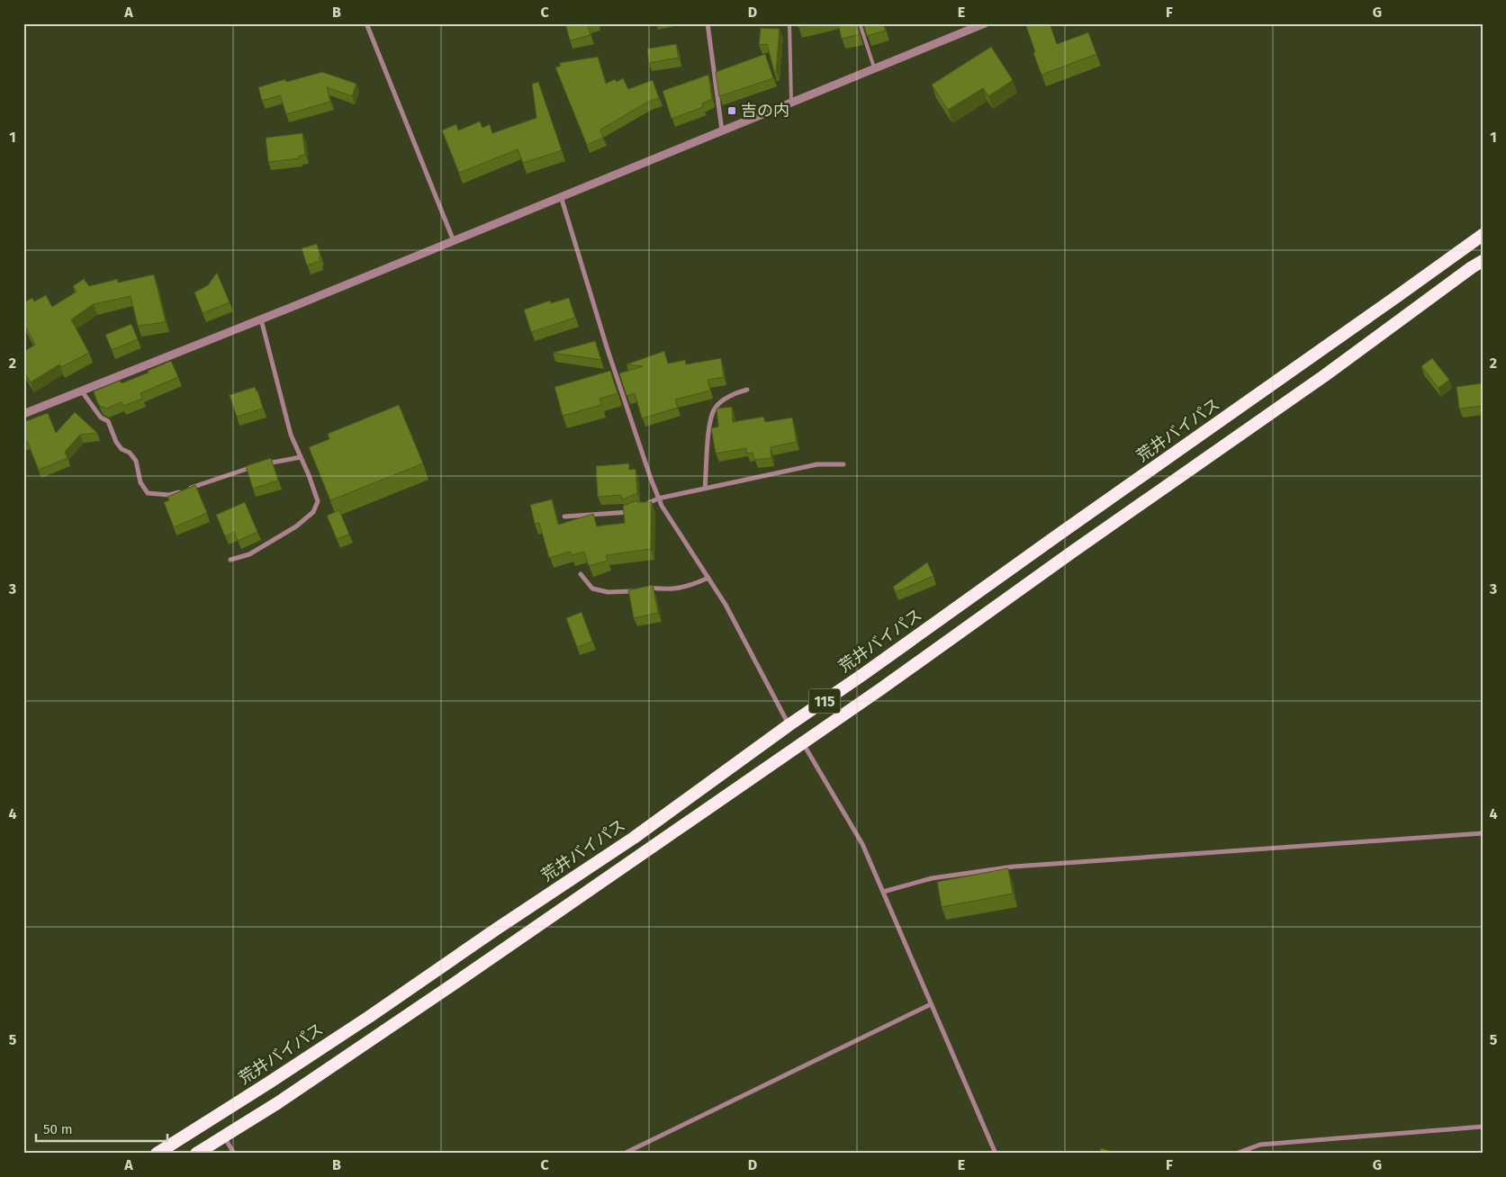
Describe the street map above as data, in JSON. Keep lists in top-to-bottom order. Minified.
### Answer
{"streets":{"highway":["荒井バイパス","115"]},"places":{"transit":["吉の内"]},"scale_bar":"50 m","grid":{"columns":["A","B","C","D","E","F","G"],"rows":["1","2","3","4","5"]}}
